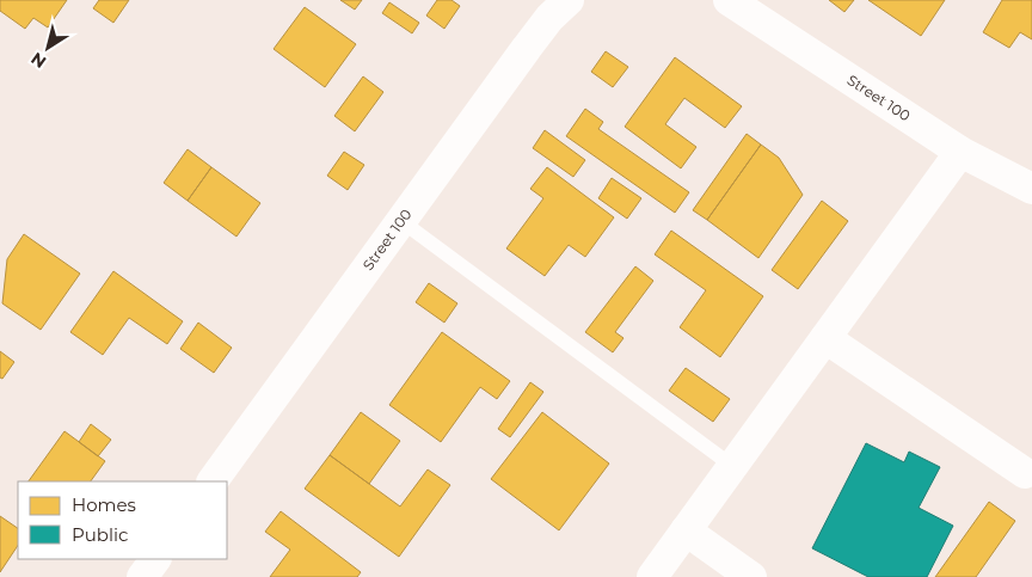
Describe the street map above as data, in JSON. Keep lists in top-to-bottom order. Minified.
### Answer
{"streets":{"street":["Street 100"]},"legend":["Homes","Public"],"north":"bottom left"}
